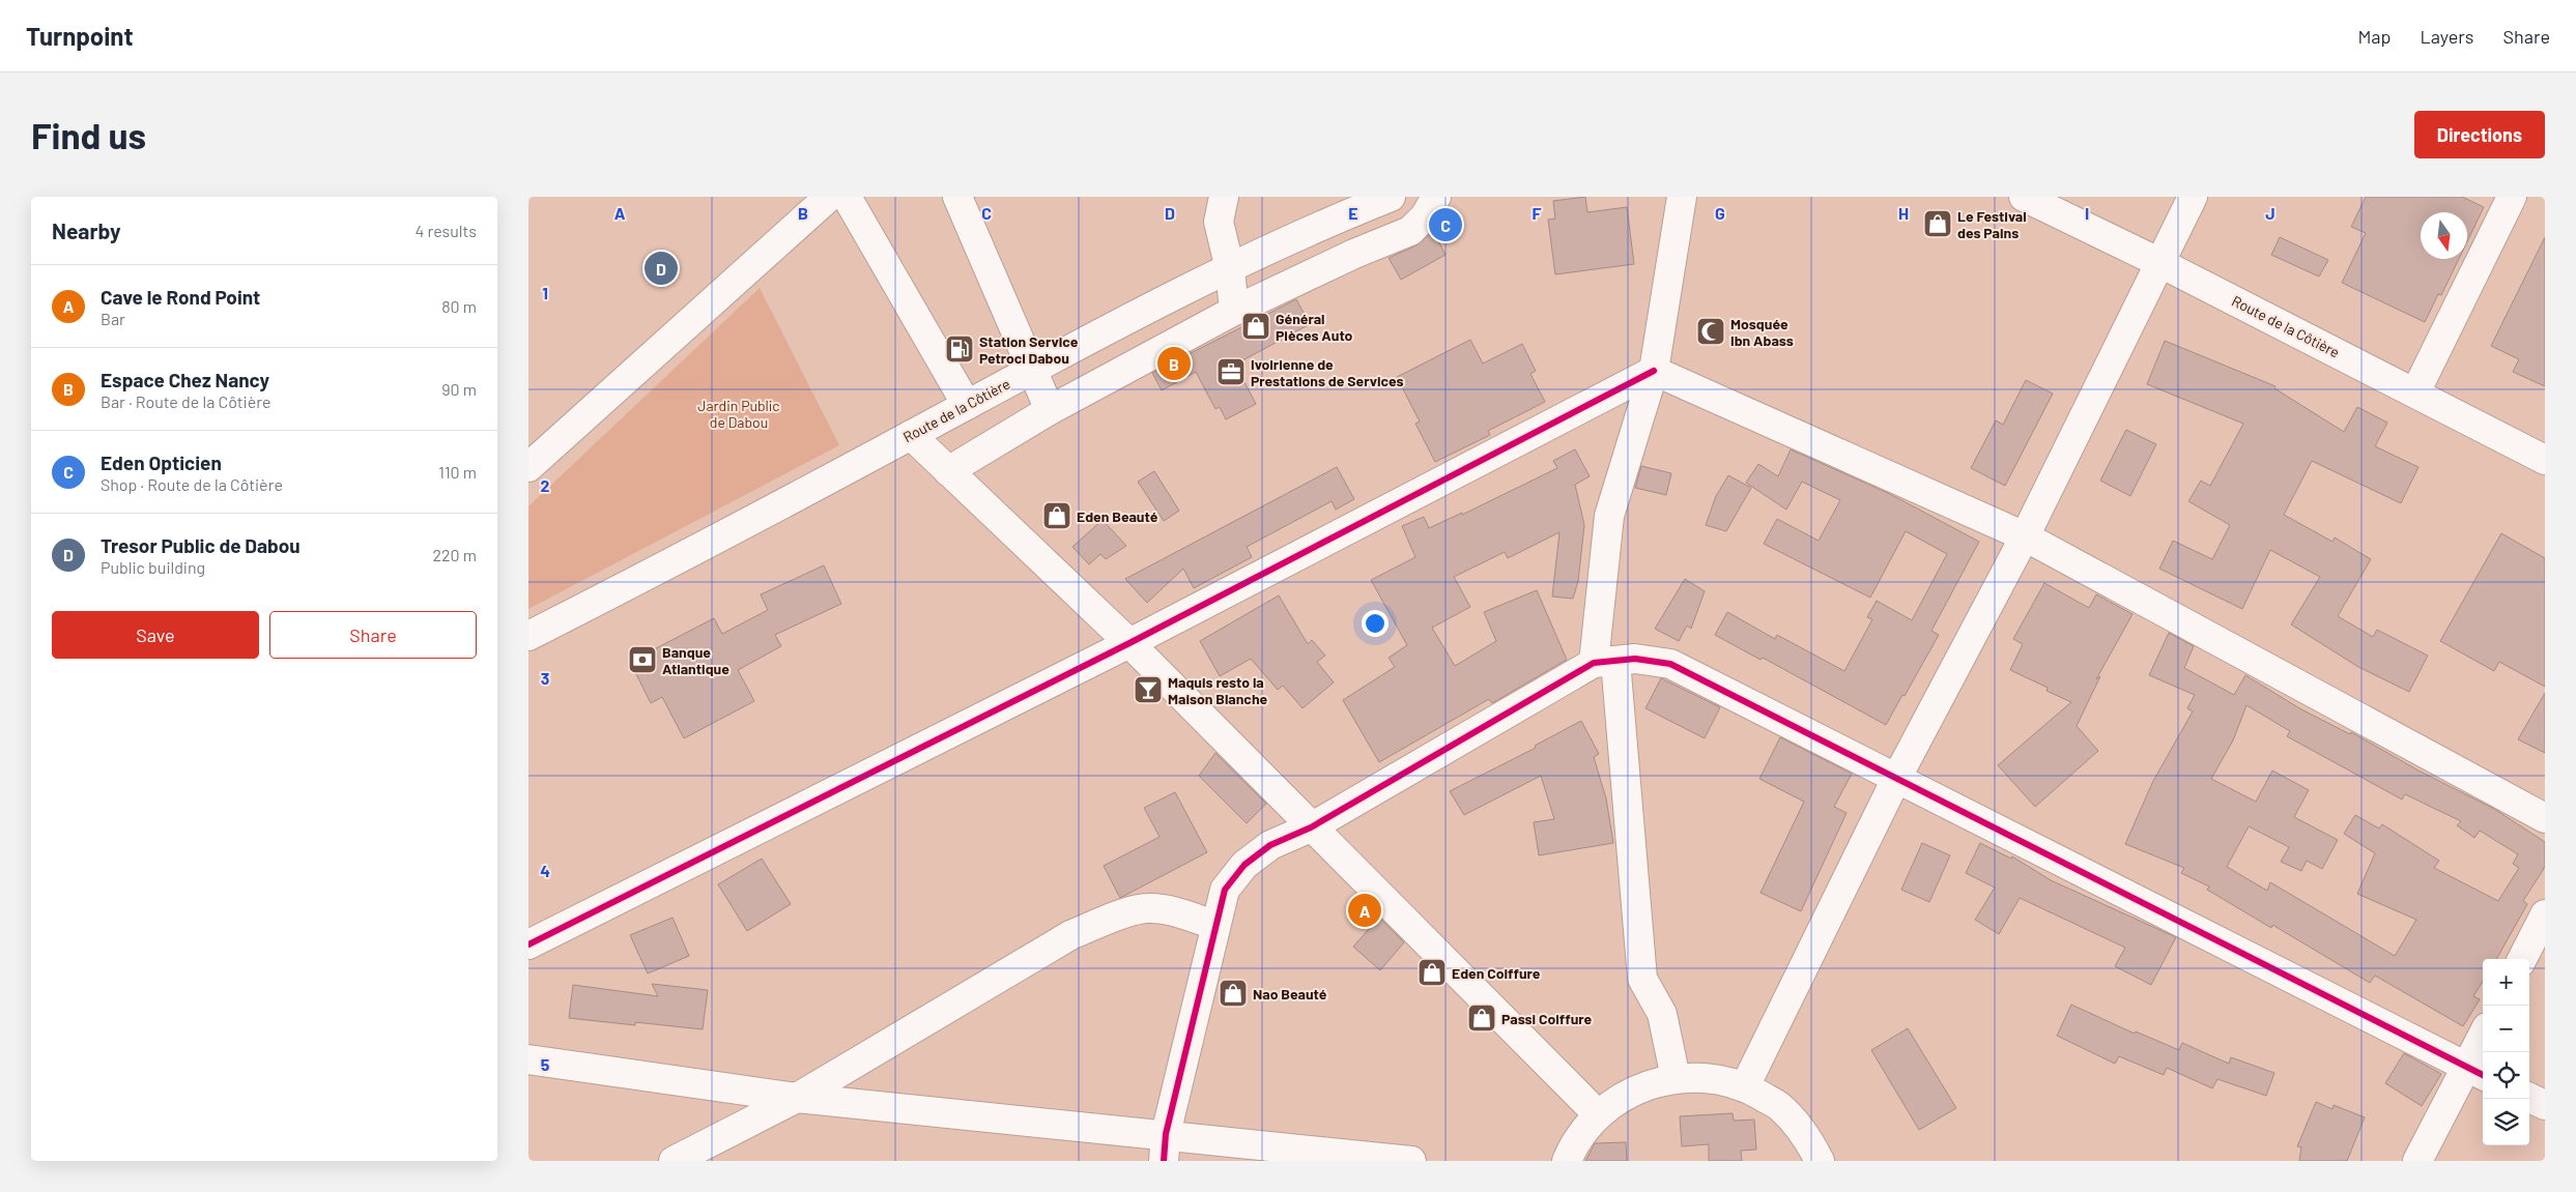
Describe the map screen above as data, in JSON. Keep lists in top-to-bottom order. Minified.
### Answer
{"streets":{"street":["Route de la Côtière"]},"parks":["Jardin Public de Dabou"],"places":{"shop":["Le Festival des Pains","Général Pièces Auto","Eden Beauté","Eden Coiffure","Nao Beauté","Passi Coiffure"],"mosque":["Mosquée Ibn Abass"],"fuel station":["Station Service Petroci Dabou"],"office":["Ivoirienne de Prestations de Services"],"bank":["Banque Atlantique"],"bar":["Maquis resto la Maison Blanche"]},"north":"bottom","page":{"header":"Turnpoint","nav":["Map","Layers","Share"],"buttons":["Directions",["Save","Share"]],"title":"Find us","heading":["Nearby","4 results"],"pins":["C","D","B","A"],"list":[{"mark":"A","name":"Cave le Rond Point","note":"Bar","value":"80 m"},{"mark":"B","name":"Espace Chez Nancy","note":"Bar · Route de la Côtière","value":"90 m"},{"mark":"C","name":"Eden Opticien","note":"Shop · Route de la Côtière","value":"110 m"},{"mark":"D","name":"Tresor Public de Dabou","note":"Public building","value":"220 m"}],"map_buttons":["+","−"]},"grid":{"columns":["A","B","C","D","E","F","G","H","I","J"],"rows":["1","2","3","4","5"]}}
